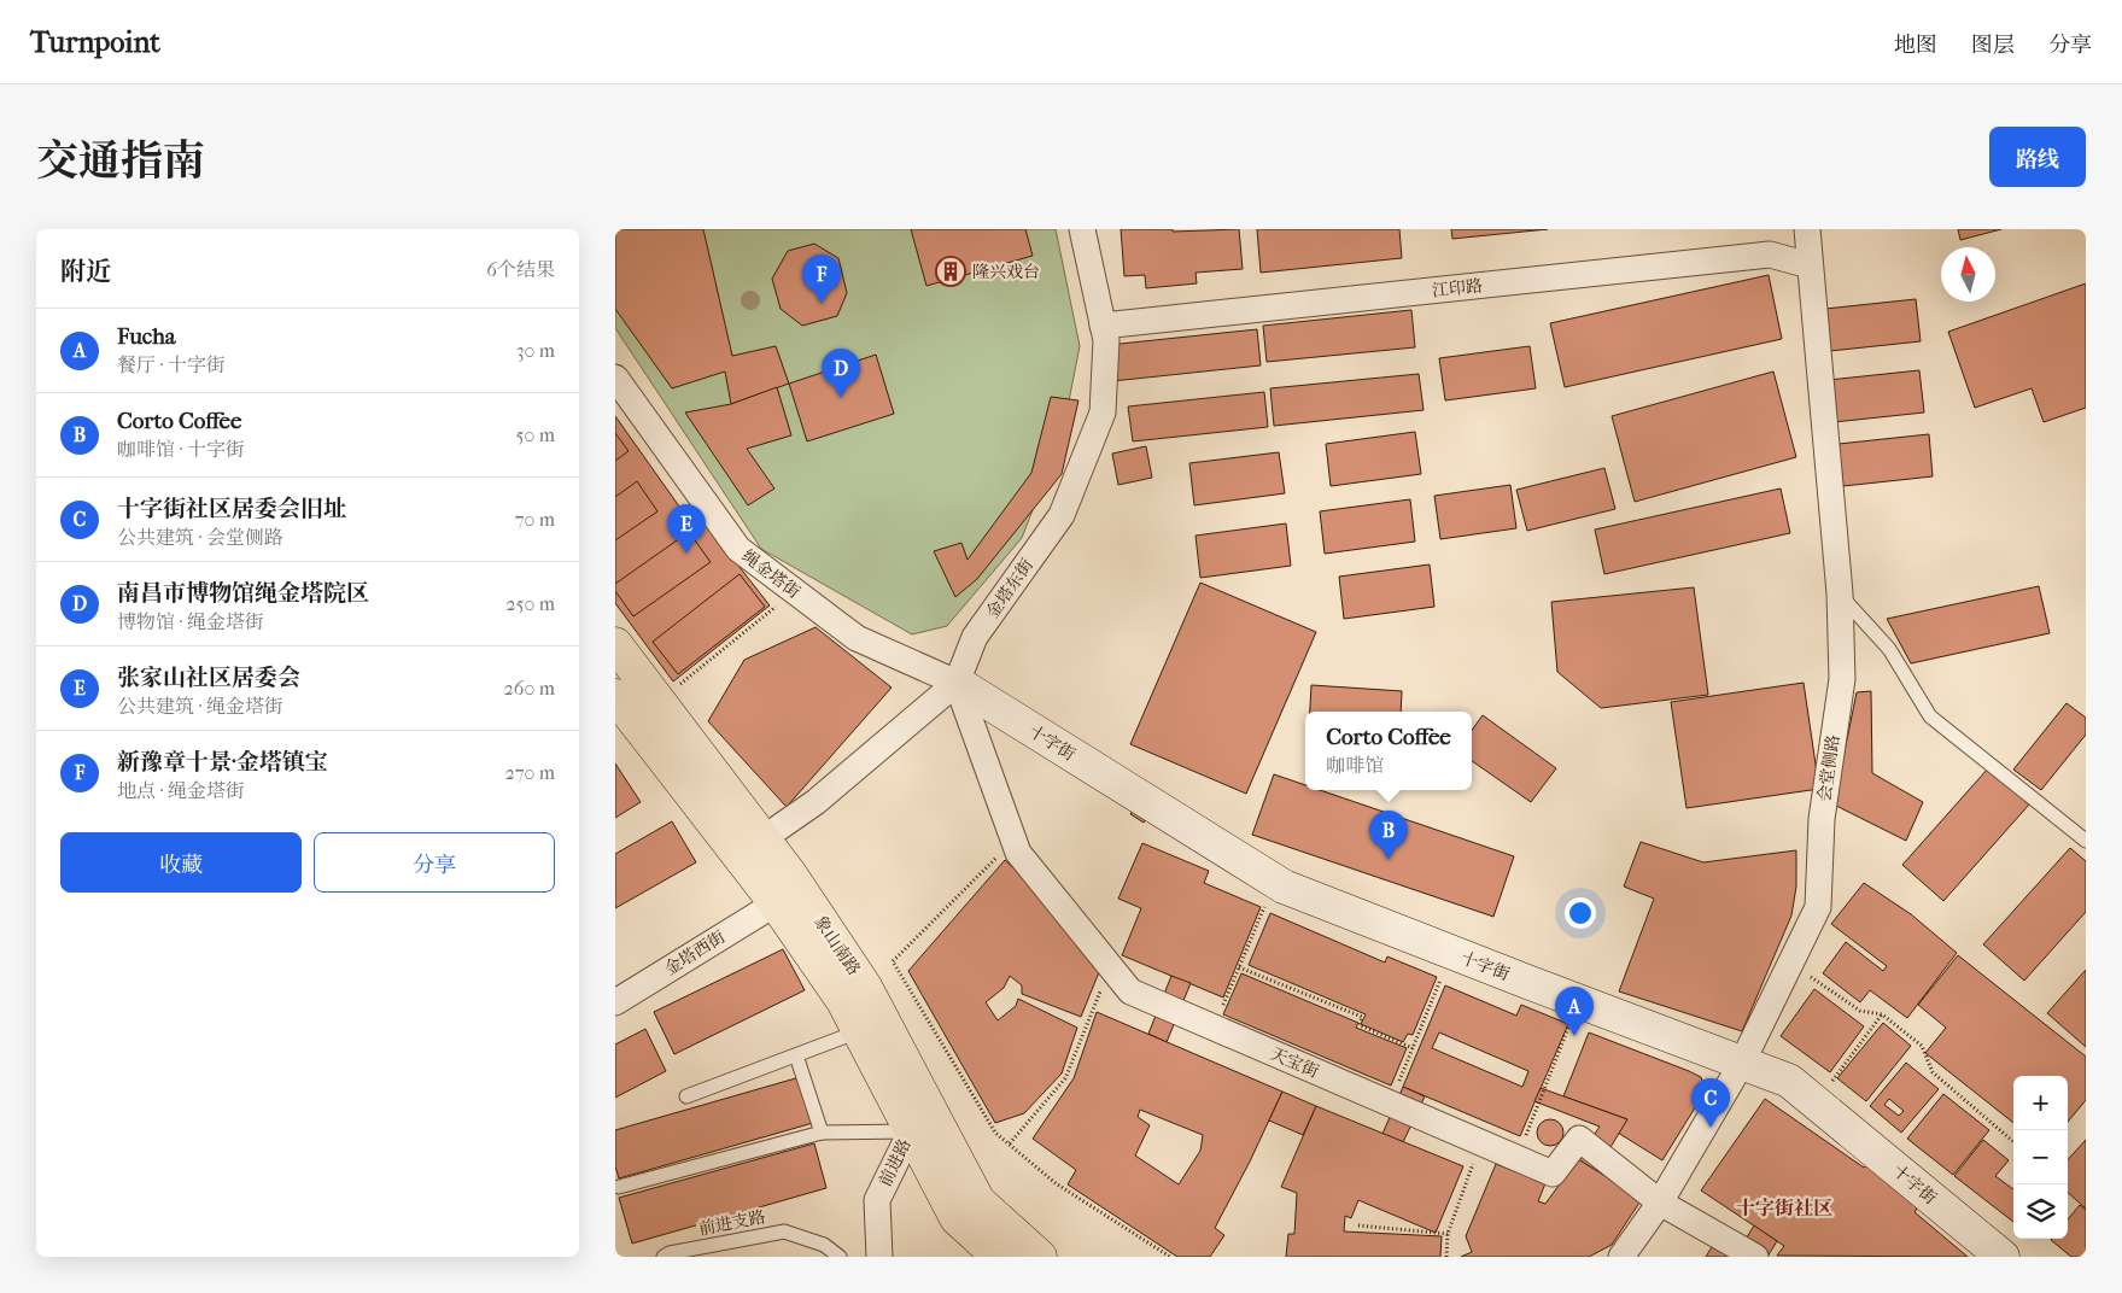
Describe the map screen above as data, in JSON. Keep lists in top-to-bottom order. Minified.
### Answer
{"streets":{"main road":["象山南路"],"street":["江印路","绳金塔街","金塔东街","十字街","会堂侧路","金塔西街","天宝街","前进路"],"lane":["前进支路"]},"crossings":[["江印路","金塔东街"],["江印路","会堂侧路"],["绳金塔街","金塔东街"],["绳金塔街","十字街"],["绳金塔街","天宝街"],["金塔东街","十字街"],["金塔东街","象山南路"],["金塔东街","天宝街"],["十字街","会堂侧路"],["十字街","天宝街"],["会堂侧路","天宝街"],["象山南路","金塔西街"],["象山南路","前进路"]],"districts":["十字街社区"],"places":{"building":["隆兴戏台"]},"north":"top","page":{"header":"Turnpoint","nav":["地图","图层","分享"],"title":"交通指南","buttons":["路线",["收藏","分享"]],"heading":["附近","6个结果"],"pins":["F","D","E","B","A","C"],"list":[{"mark":"A","name":"Fucha","note":"餐厅 · 十字街","value":"30 m"},{"mark":"B","name":"Corto Coffee","note":"咖啡馆 · 十字街","value":"50 m"},{"mark":"C","name":"十字街社区居委会旧址","note":"公共建筑 · 会堂侧路","value":"70 m"},{"mark":"D","name":"南昌市博物馆绳金塔院区","note":"博物馆 · 绳金塔街","value":"250 m"},{"mark":"E","name":"张家山社区居委会","note":"公共建筑 · 绳金塔街","value":"260 m"},{"mark":"F","name":"新豫章十景·金塔镇宝","note":"地点 · 绳金塔街","value":"270 m"}],"popup":["Corto Coffee","咖啡馆"],"map_buttons":["+","−"]}}
